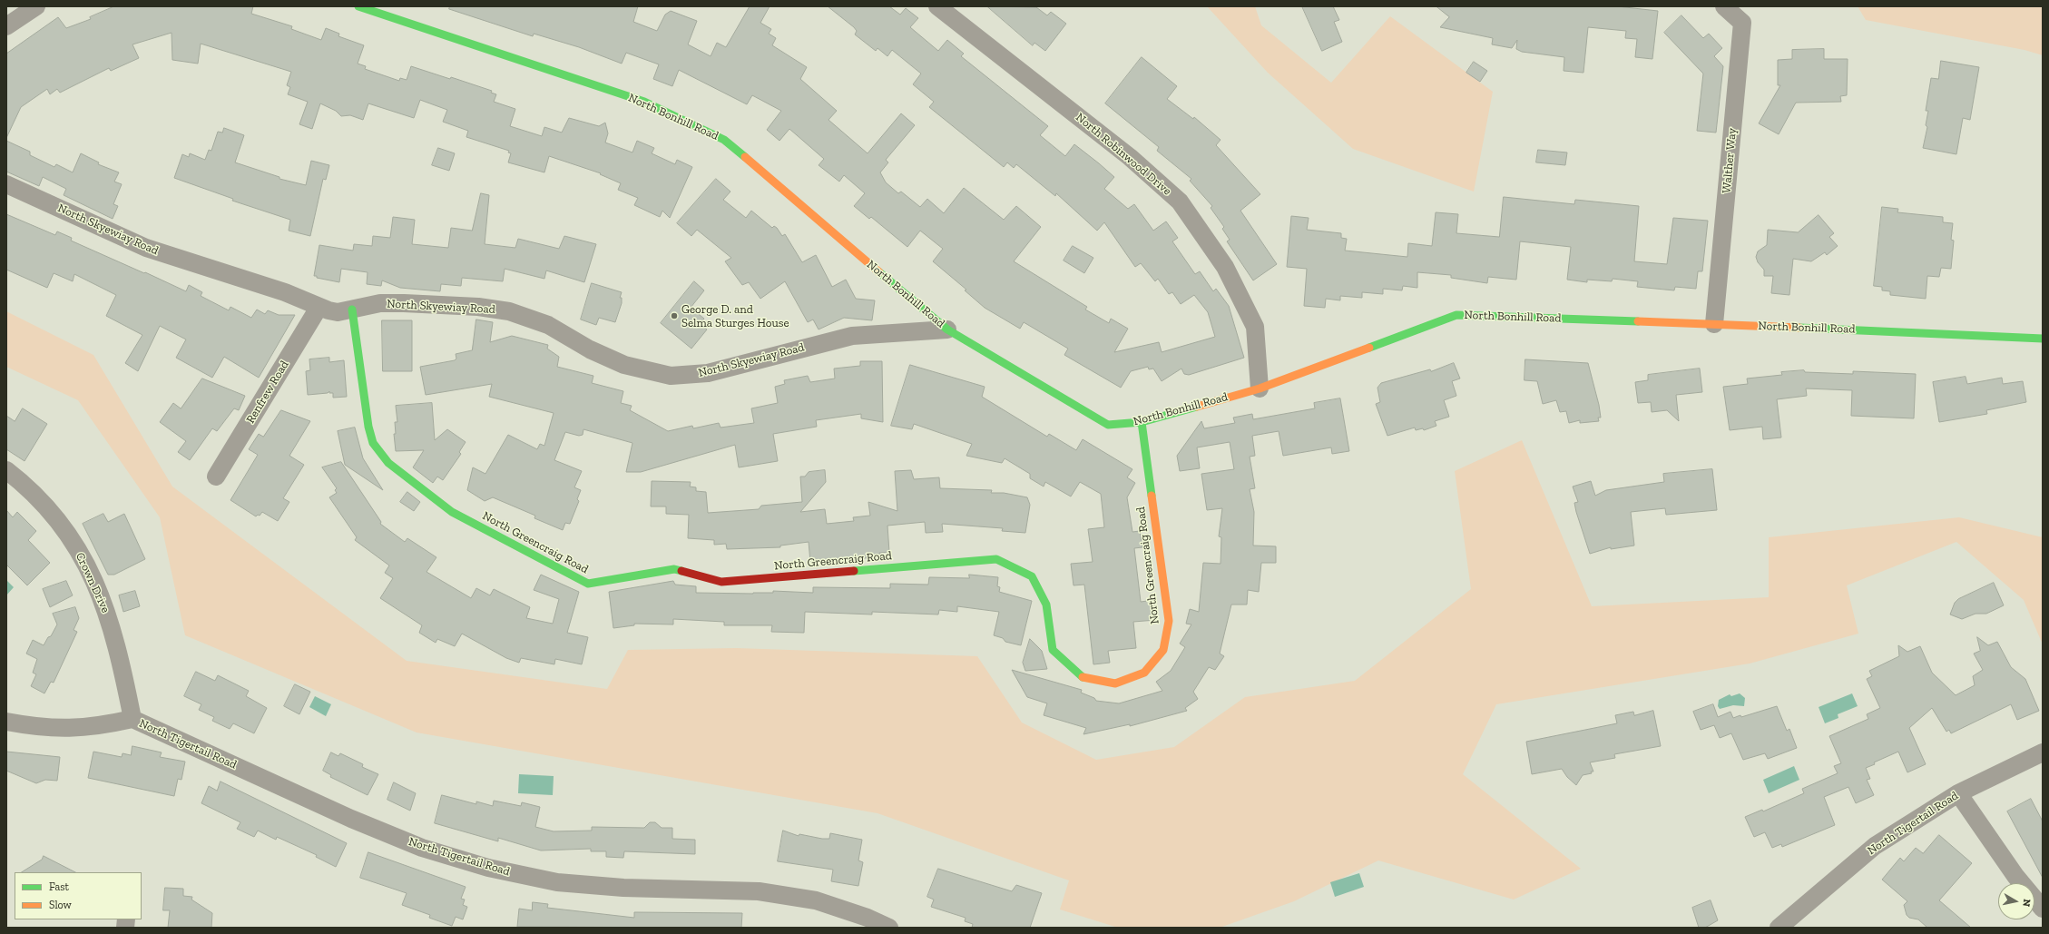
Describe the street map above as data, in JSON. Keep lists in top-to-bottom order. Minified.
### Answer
{"streets":{"street":["North Bonhill Road","North Robinwood Drive","Walther Way","North Skyewiay Road","Renfrew Road","North Greencraig Road","Crown Drive","North Tigertail Road"]},"crossings":[["North Bonhill Road","North Robinwood Drive"],["North Bonhill Road","Walther Way"],["North Bonhill Road","North Skyewiay Road"],["North Bonhill Road","North Greencraig Road"],["North Skyewiay Road","Renfrew Road"],["North Skyewiay Road","North Greencraig Road"],["Crown Drive","North Tigertail Road"]],"places":["George D. and Selma Sturges House"],"legend":["Fast","Slow"],"north":"right"}
